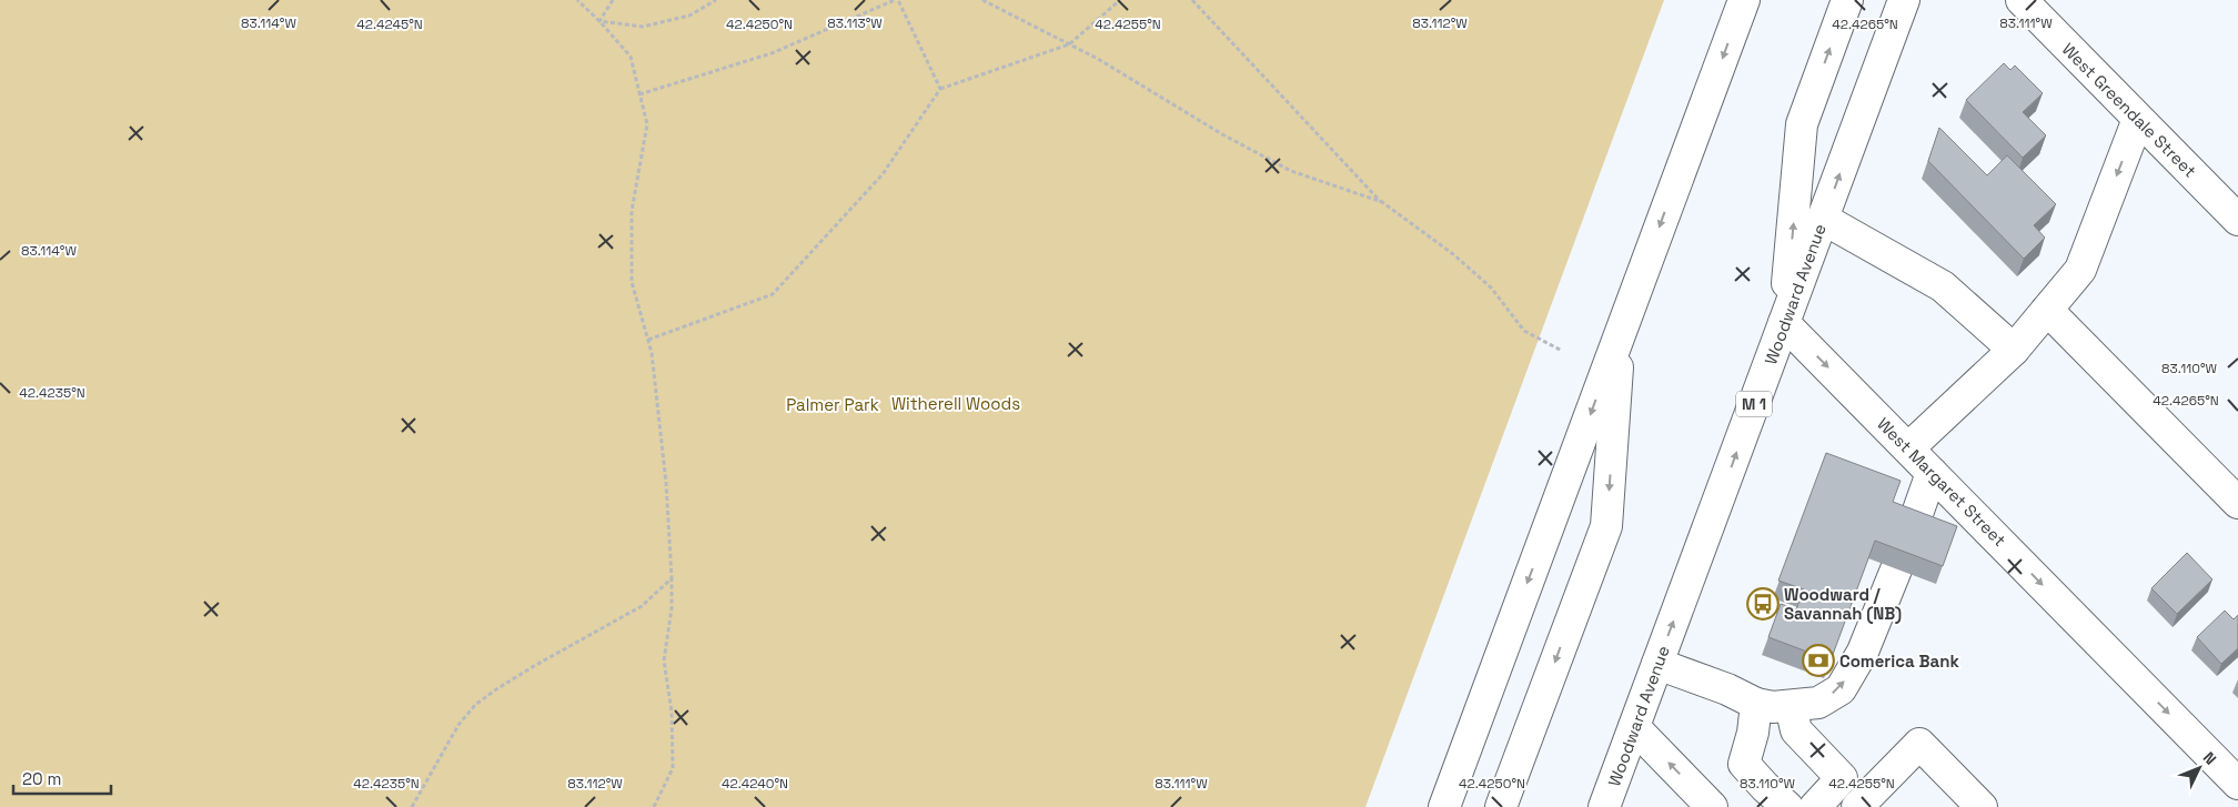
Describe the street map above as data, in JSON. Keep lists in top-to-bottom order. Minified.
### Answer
{"streets":{"main road":["West Greendale Street","Woodward Avenue","M 1","West Margaret Street"]},"crossings":[["Woodward Avenue","West Margaret Street"]],"parks":["Witherell Woods","Palmer Park"],"places":{"bus stop":["Woodward / Savannah (NB)"],"bank":["Comerica Bank"]},"scale_bar":"20 m","north":"top right","coordinates":["83.114°W","83.113°W","83.112°W","83.111°W","42.4250°N","42.4245°N","42.4255°N","42.4265°N","83.110°W","42.4235°N","42.4240°N"]}
